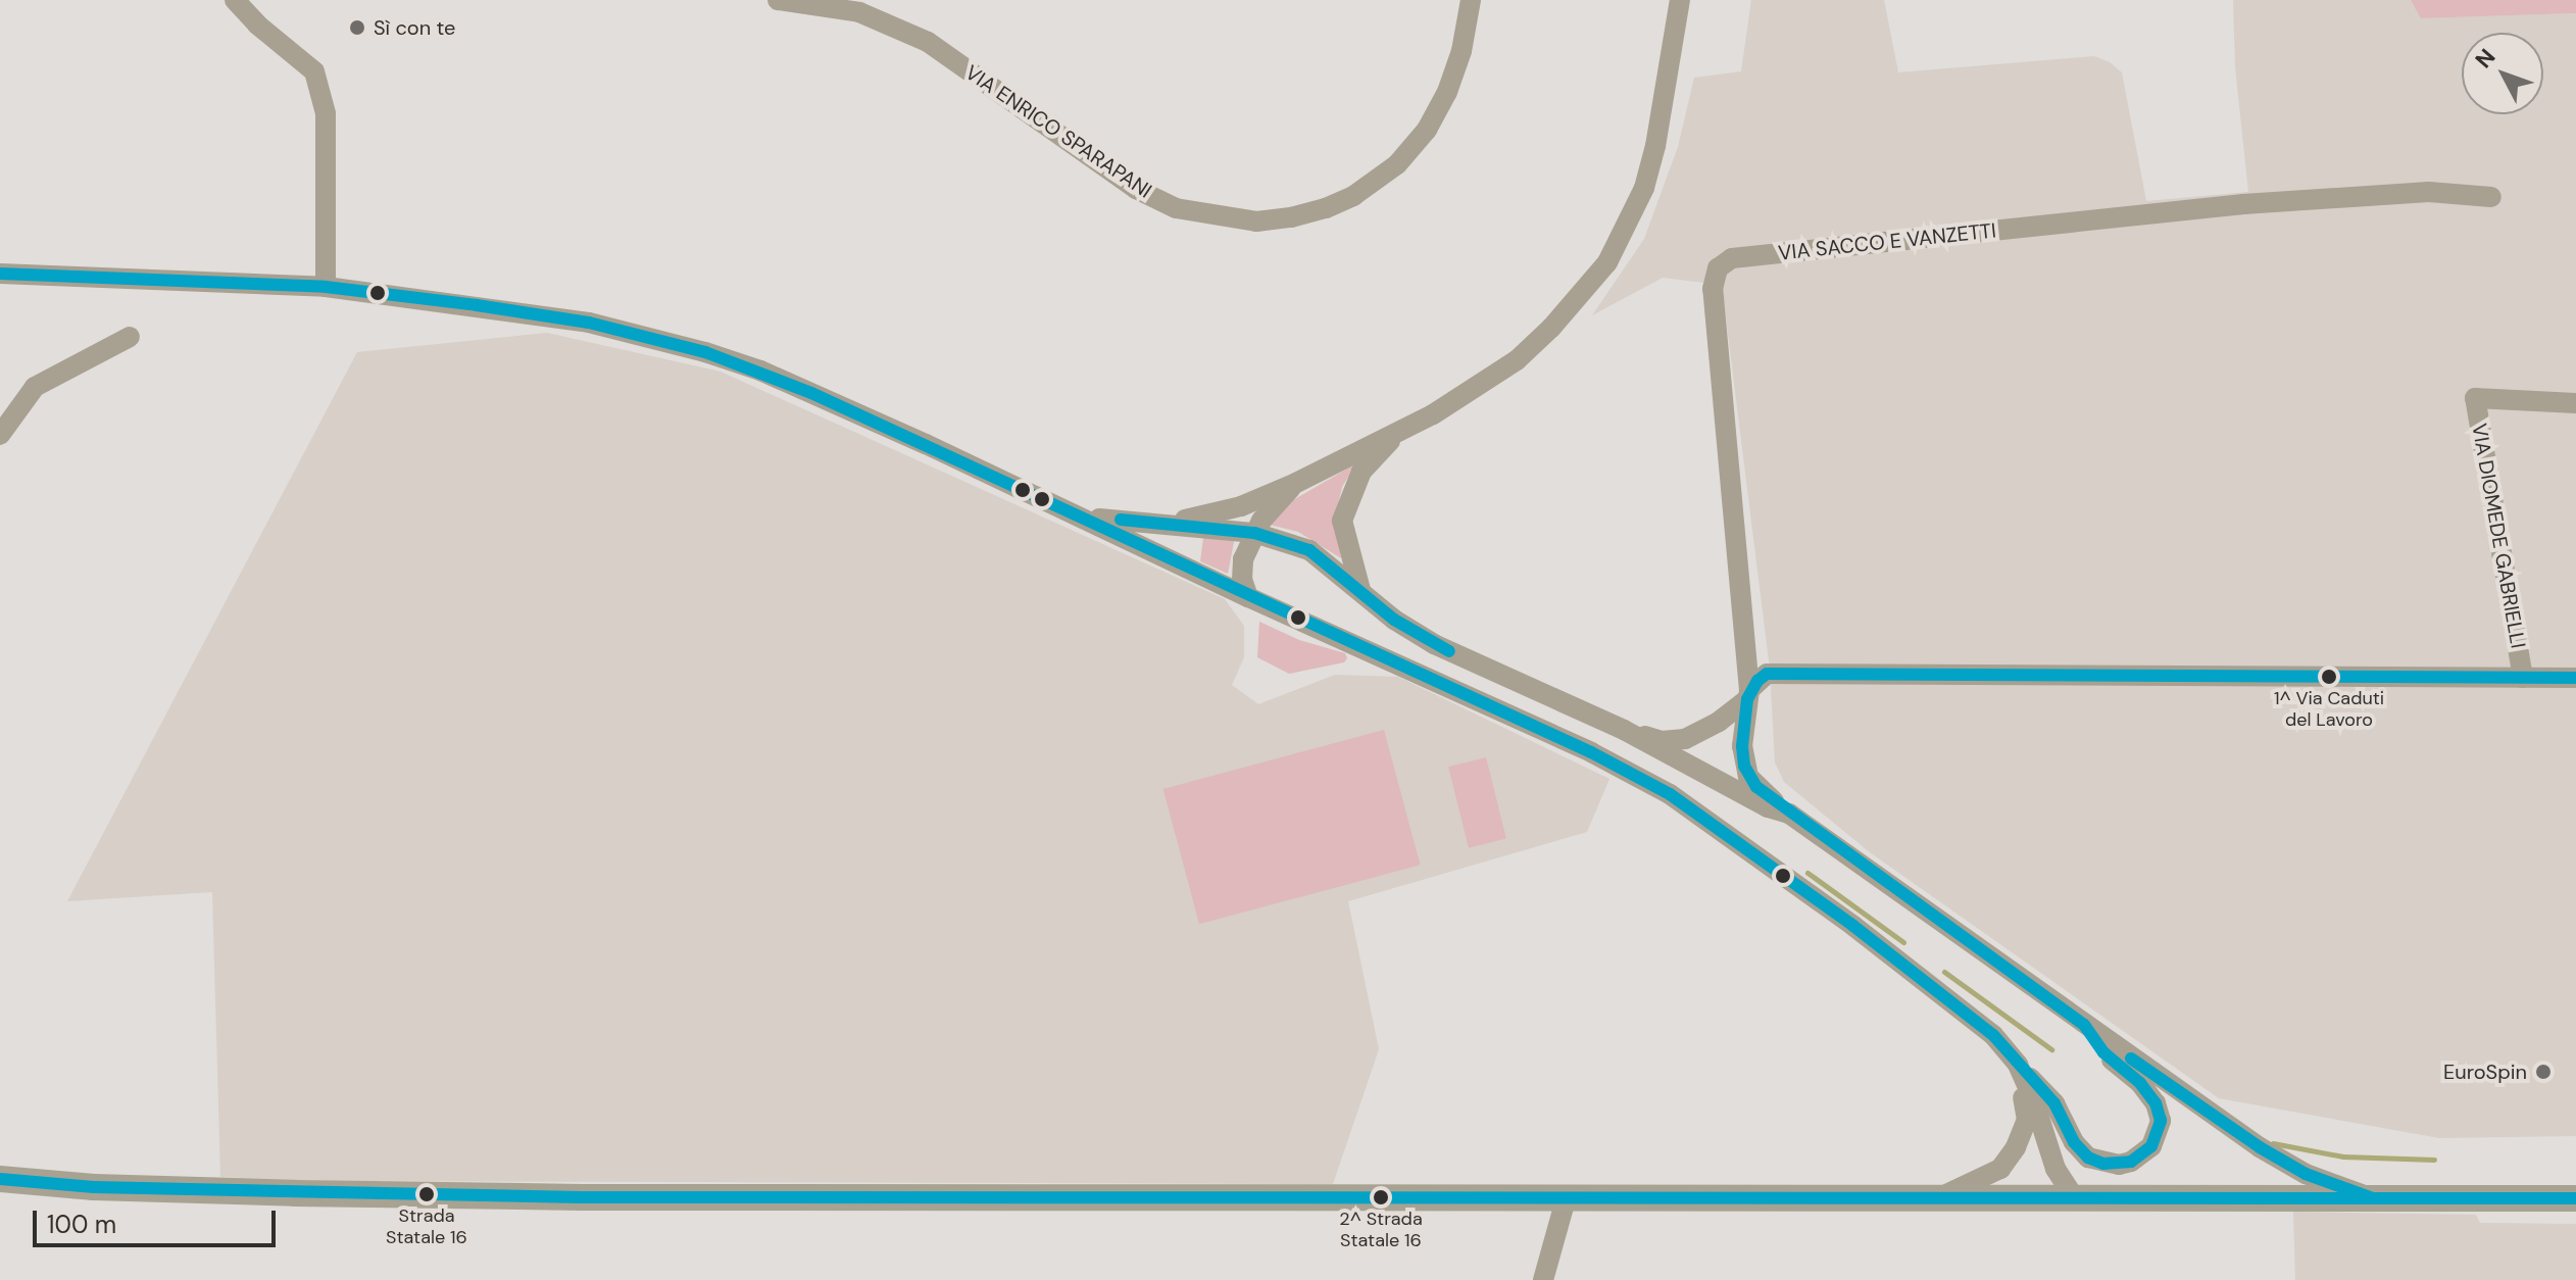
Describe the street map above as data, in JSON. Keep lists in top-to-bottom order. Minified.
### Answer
{"streets":{"street":["VIA ENRICO SPARAPANI","VIA SACCO E VANZETTI","VIA DIOMEDE GABRIELLI"]},"places":["Sì con te","1^ Via Caduti del Lavoro","EuroSpin","Strada Statale 16","2^ Strada Statale 16"],"scale_bar":"100 m","north":"top left"}
